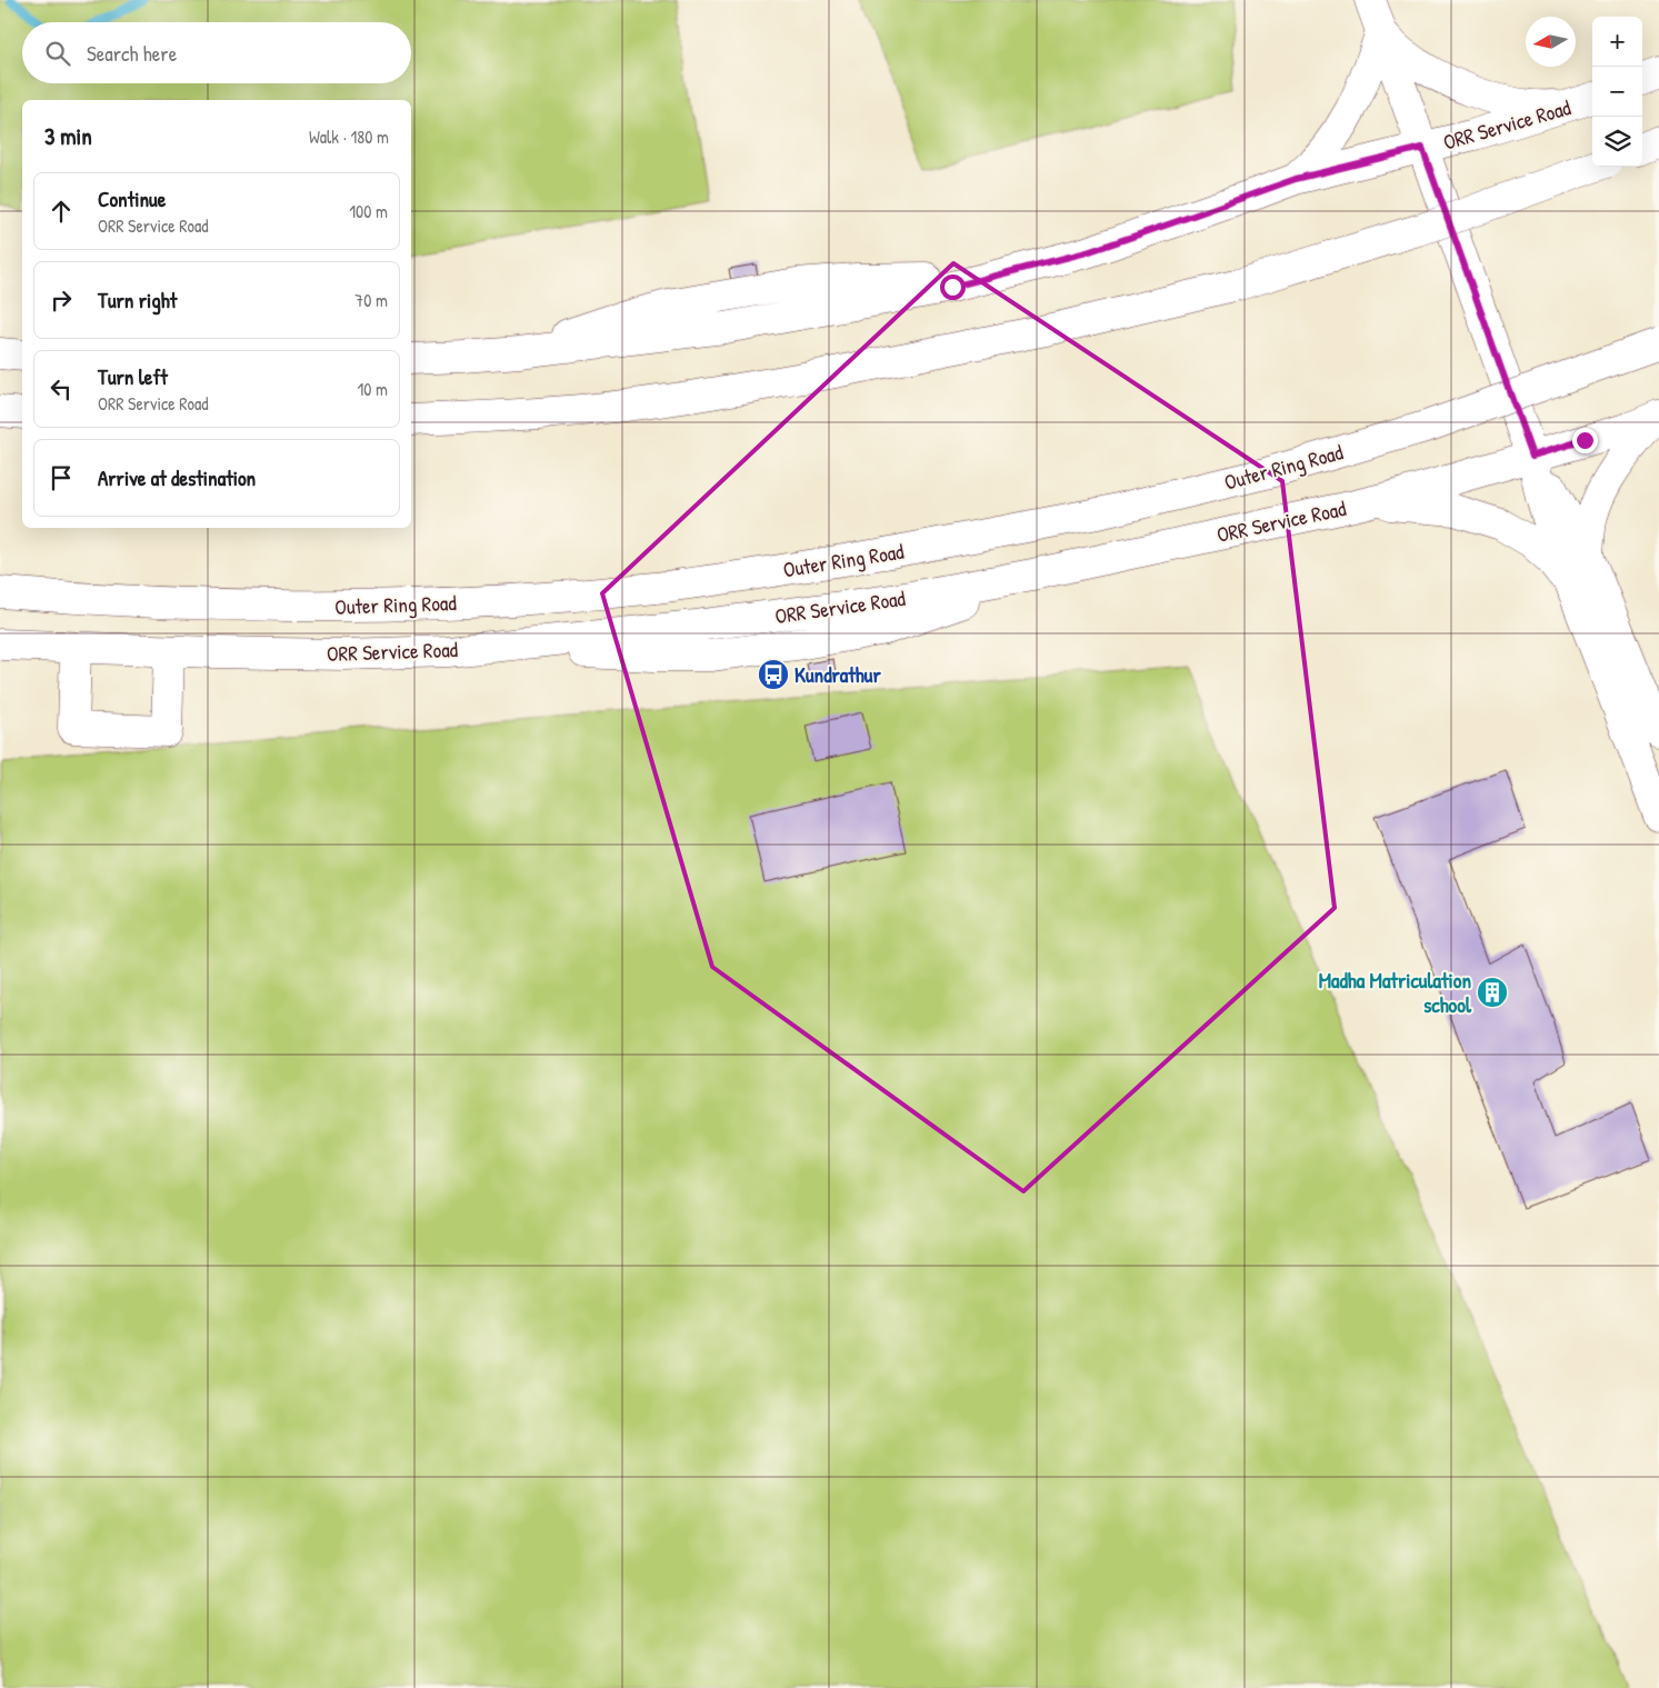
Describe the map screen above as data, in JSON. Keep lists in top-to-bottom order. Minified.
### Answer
{"streets":{"main road":["ORR Service Road","Outer Ring Road"]},"places":{"bus stop":["Kundrathur"],"building":["Madha Matriculation school"]},"north":"left","page":{"map_buttons":["+","−"],"search":"Search here","heading":["3 min","Walk · 180 m"],"list":[["Continue","ORR Service Road","100 m"],["Turn right","70 m"],["Turn left","ORR Service Road","10 m"],"Arrive at destination"]}}
